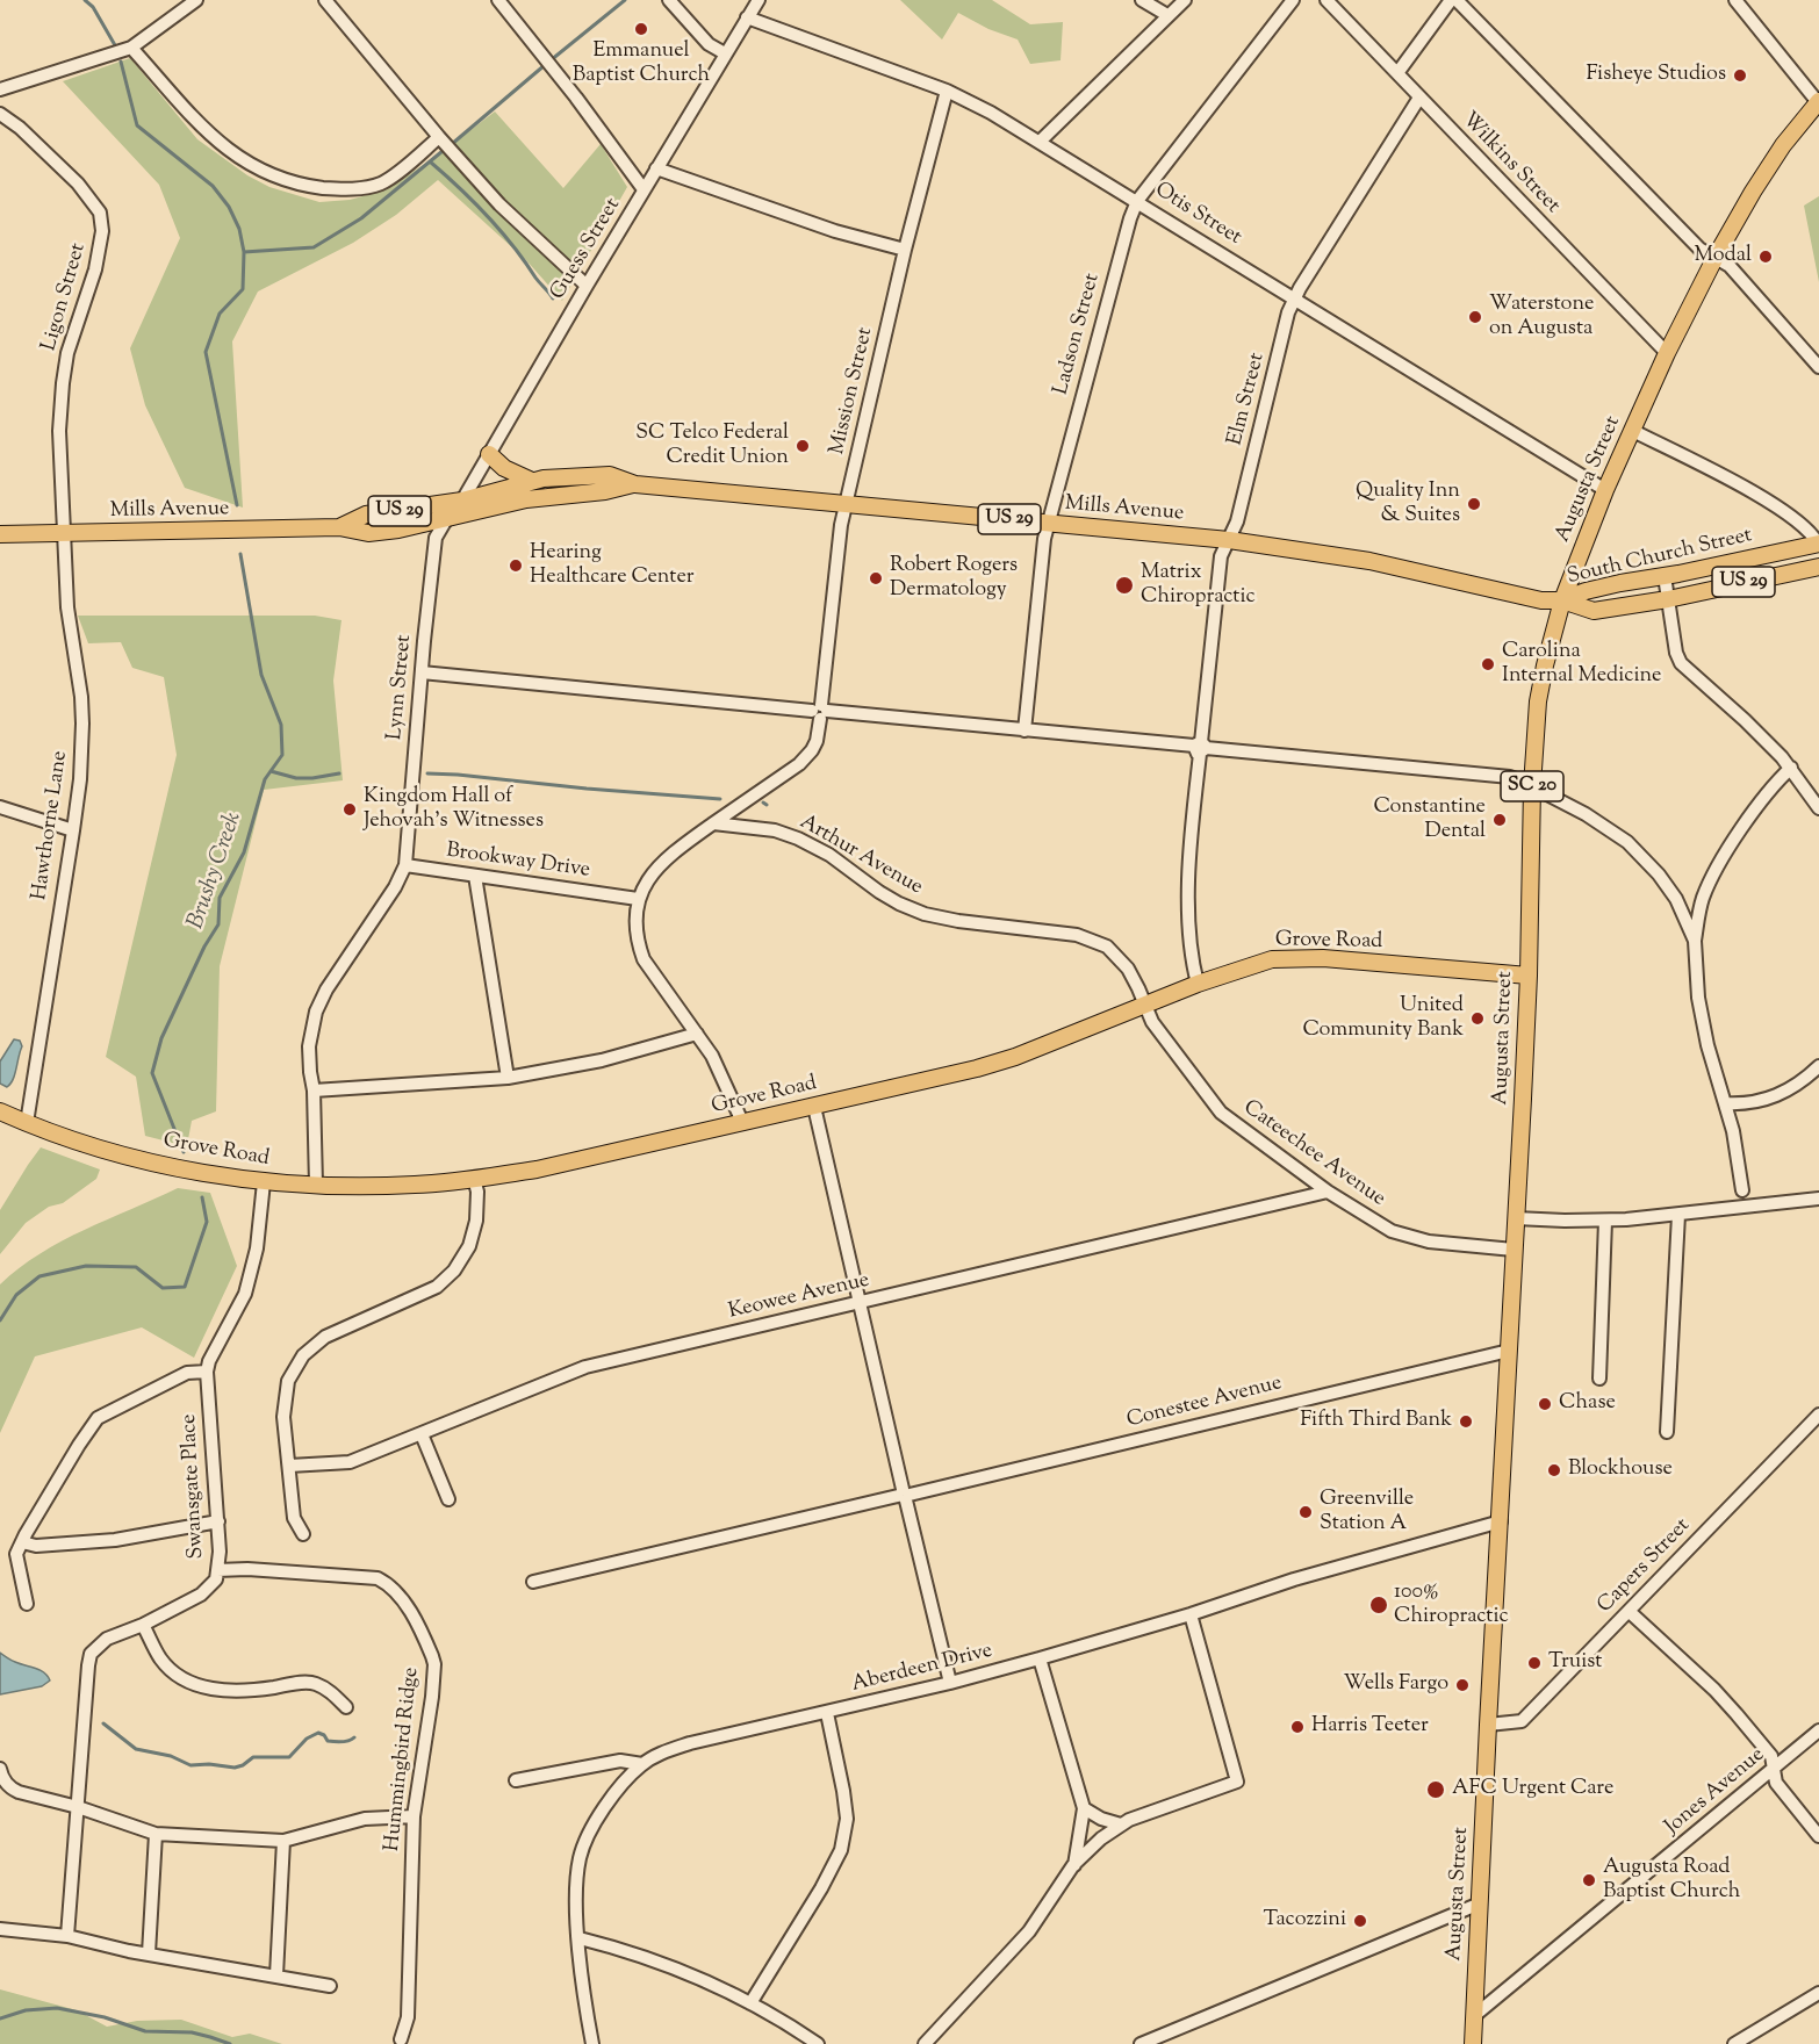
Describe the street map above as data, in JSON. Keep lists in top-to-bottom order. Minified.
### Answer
{"streets":{"main road":["Augusta Street","Mills Avenue","US 29","South Church Street","SC 20","Grove Road"],"street":["Wilkins Street","Otis Street","Guess Street","Ligon Street","Ladson Street","Mission Street","Elm Street","Lynn Street","Hawthorne Lane","Arthur Avenue","Brookway Drive","Cateechee Avenue","Keowee Avenue","Conestee Avenue","Swansgate Place","Capers Street","Aberdeen Drive","Hummingbird Ridge","Jones Avenue"]},"crossings":[["Wilkins Street","Elm Street"],["Wilkins Street","Augusta Street"],["Otis Street","Guess Street"],["Otis Street","Ladson Street"],["Otis Street","Mission Street"],["Otis Street","Elm Street"],["Otis Street","Augusta Street"],["Guess Street","Mills Avenue"],["Guess Street","Lynn Street"],["Ligon Street","Mills Avenue"],["Ligon Street","Hawthorne Lane"],["Ladson Street","Mills Avenue"],["Mission Street","Mills Avenue"],["Mission Street","Arthur Avenue"],["Elm Street","Mills Avenue"],["Elm Street","Grove Road"],["Augusta Street","Mills Avenue"],["Augusta Street","South Church Street"],["Augusta Street","Grove Road"],["Augusta Street","Cateechee Avenue"],["Augusta Street","Conestee Avenue"],["Augusta Street","Capers Street"],["Augusta Street","Aberdeen Drive"],["Augusta Street","Jones Avenue"],["Mills Avenue","South Church Street"],["Mills Avenue","Lynn Street"],["Mills Avenue","Hawthorne Lane"],["Lynn Street","Brookway Drive"],["Hawthorne Lane","Grove Road"],["Arthur Avenue","Grove Road"],["Arthur Avenue","Cateechee Avenue"],["Grove Road","Cateechee Avenue"],["Grove Road","Swansgate Place"],["Cateechee Avenue","Keowee Avenue"],["Swansgate Place","Hummingbird Ridge"]],"water":["Brushy Creek"],"places":["Emmanuel Baptist Church","Fisheye Studios","Modal","Waterstone on Augusta","SC Telco Federal Credit Union","Quality Inn & Suites","Hearing Healthcare Center","Robert Rogers Dermatology","Matrix Chiropractic","Carolina Internal Medicine","Kingdom Hall of Jehovah’s Witnesses","Constantine Dental","United Community Bank","Chase","Fifth Third Bank","Blockhouse","Greenville Station A","100% Chiropractic","Truist","Wells Fargo","Harris Teeter","AFC Urgent Care","Augusta Road Baptist Church","Tacozzini"]}
